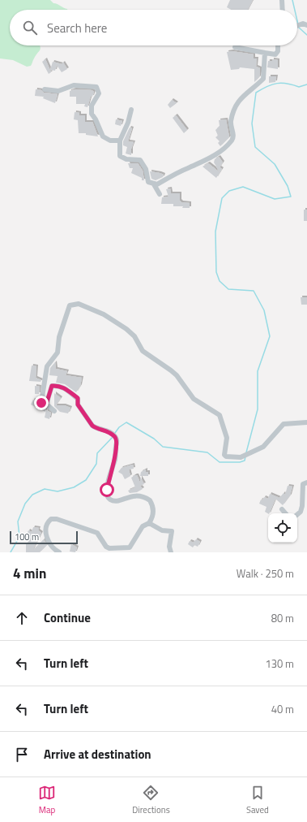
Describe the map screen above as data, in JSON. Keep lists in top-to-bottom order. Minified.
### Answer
{"scale_bar":"100 m","page":{"search":"Search here","scale":"100 m","heading":["4 min","Walk · 250 m"],"list":[["Continue","80 m"],["Turn left","130 m"],["Turn left","40 m"],"Arrive at destination"],"nav":["Map","Directions","Saved"]}}
